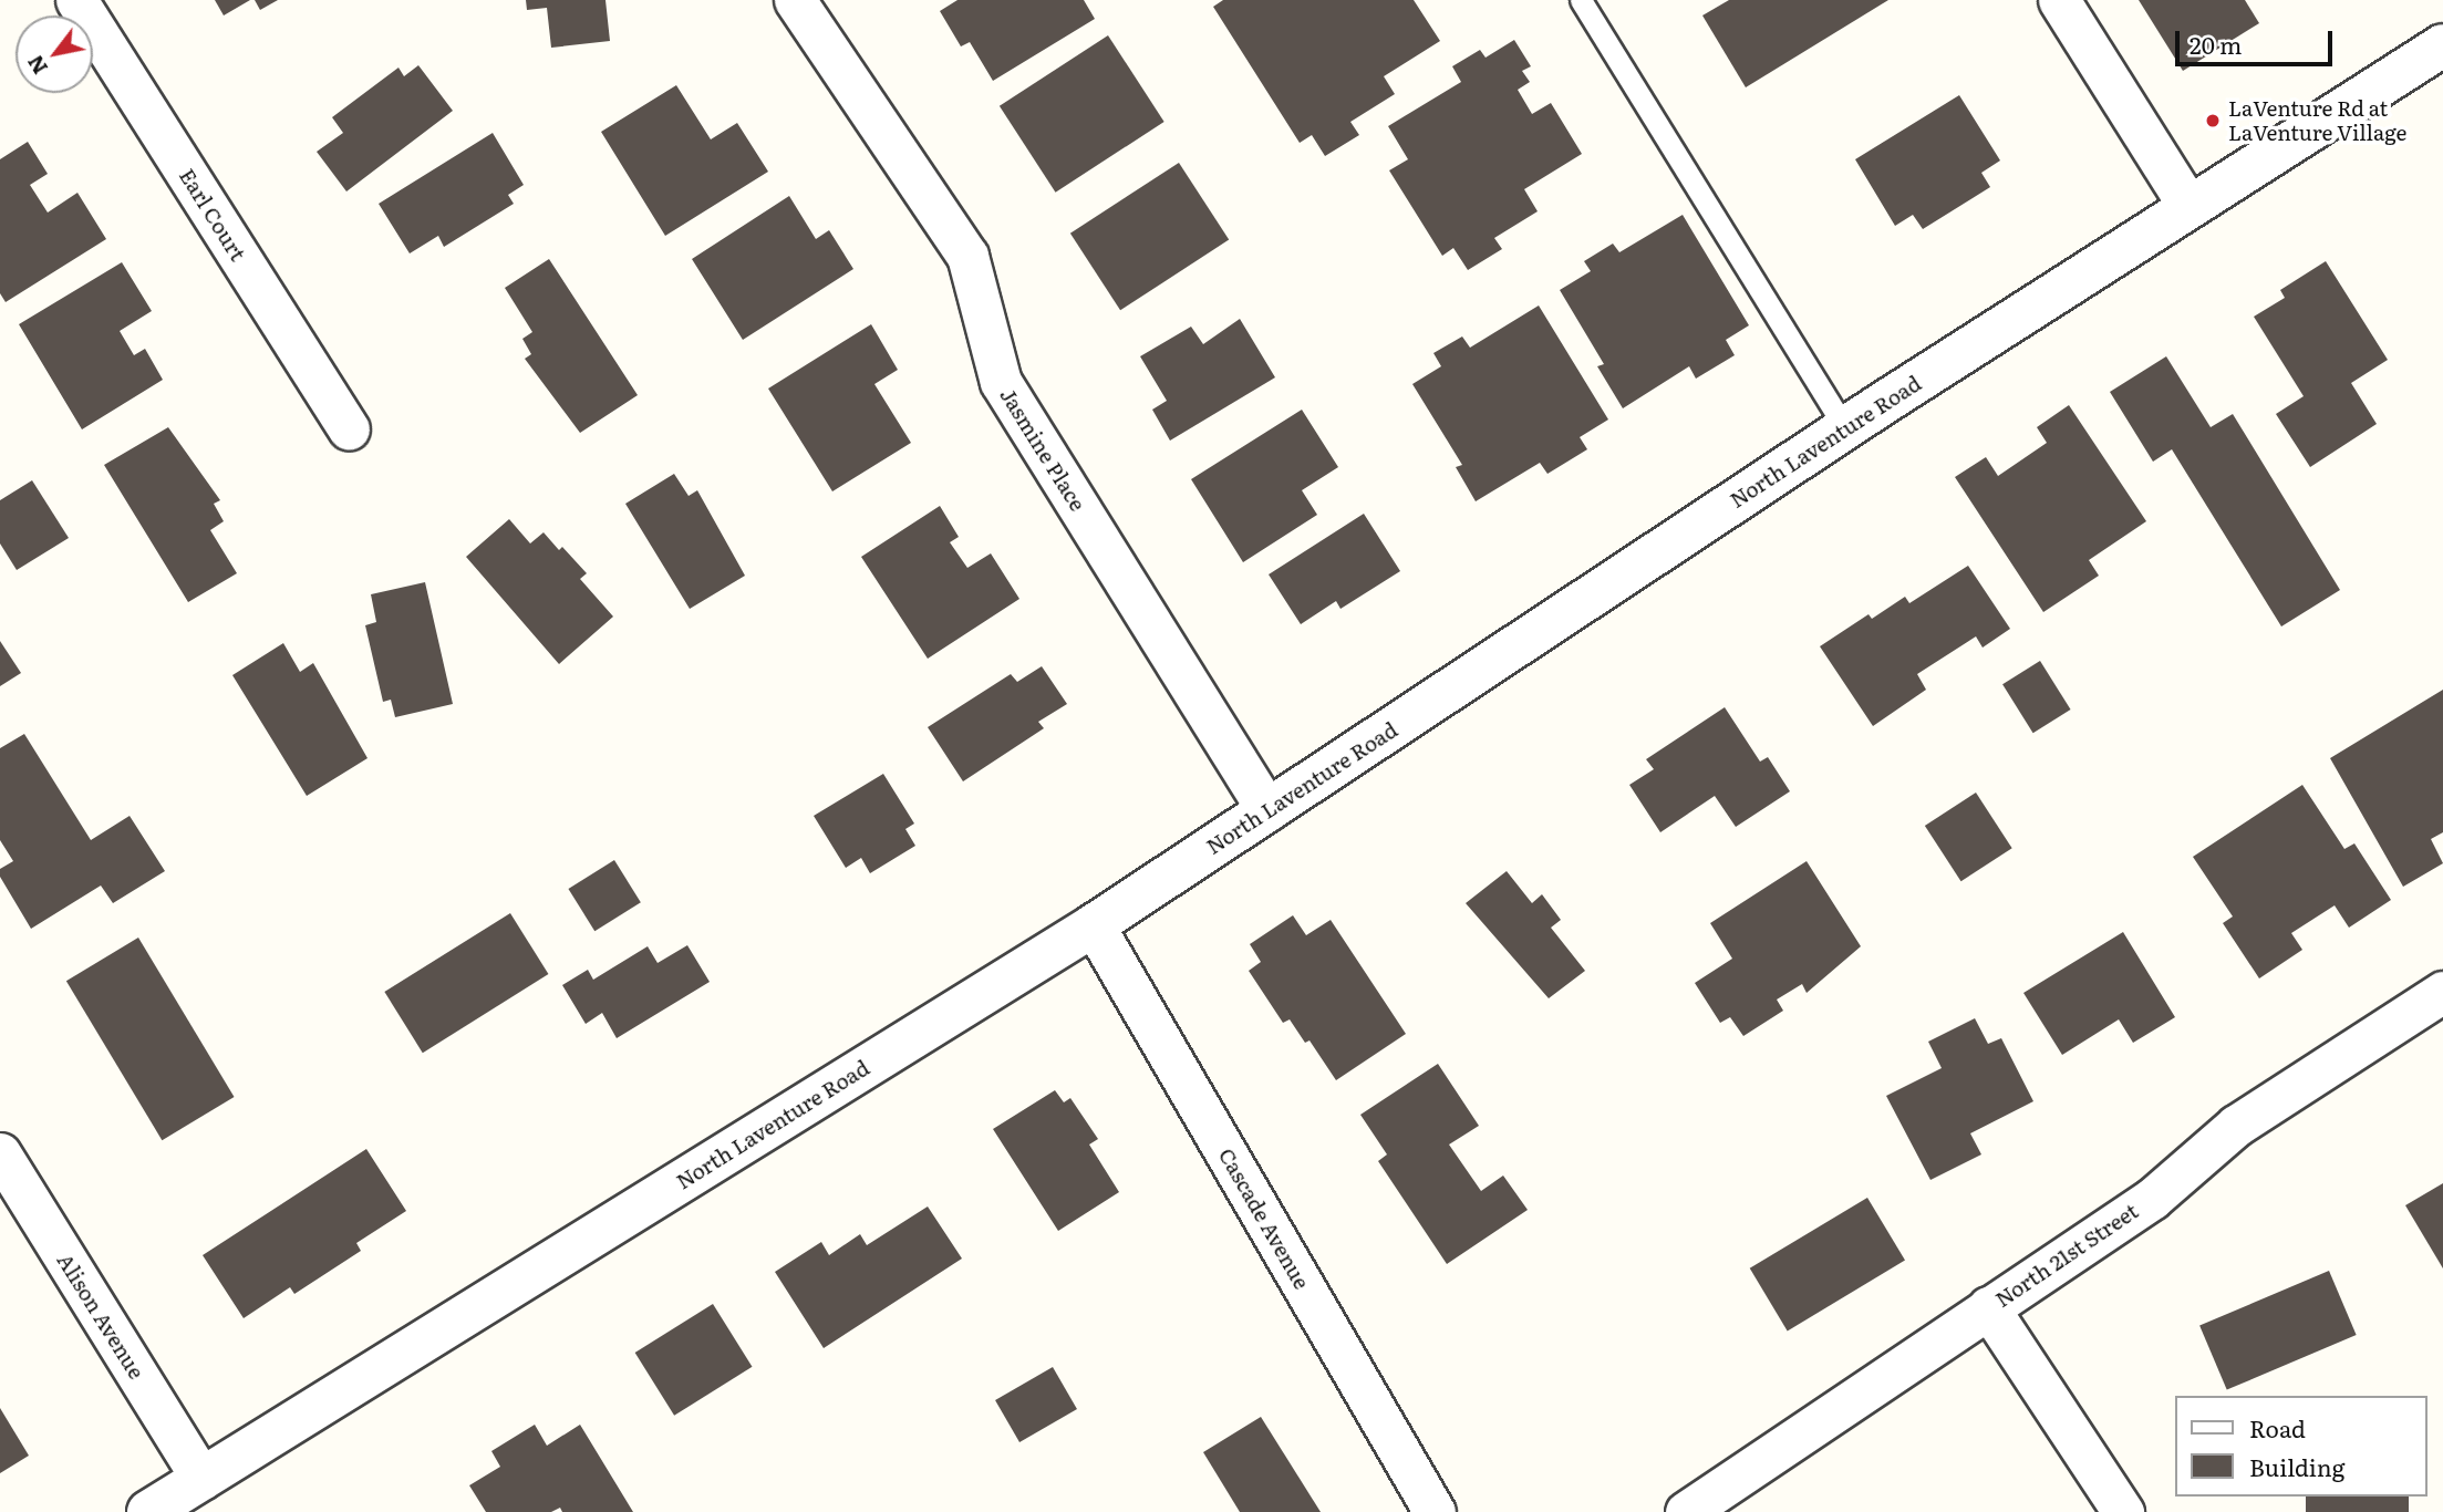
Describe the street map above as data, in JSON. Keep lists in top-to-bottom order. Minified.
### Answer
{"streets":{"street":["Earl Court","North Laventure Road","Jasmine Place","Cascade Avenue","North 21st Street","Alison Avenue"]},"crossings":[["North Laventure Road","Jasmine Place"],["North Laventure Road","Cascade Avenue"],["North Laventure Road","Alison Avenue"]],"places":["LaVenture Rd at LaVenture Village"],"legend":["Road","Building"],"scale_bar":"20 m","north":"bottom left"}
